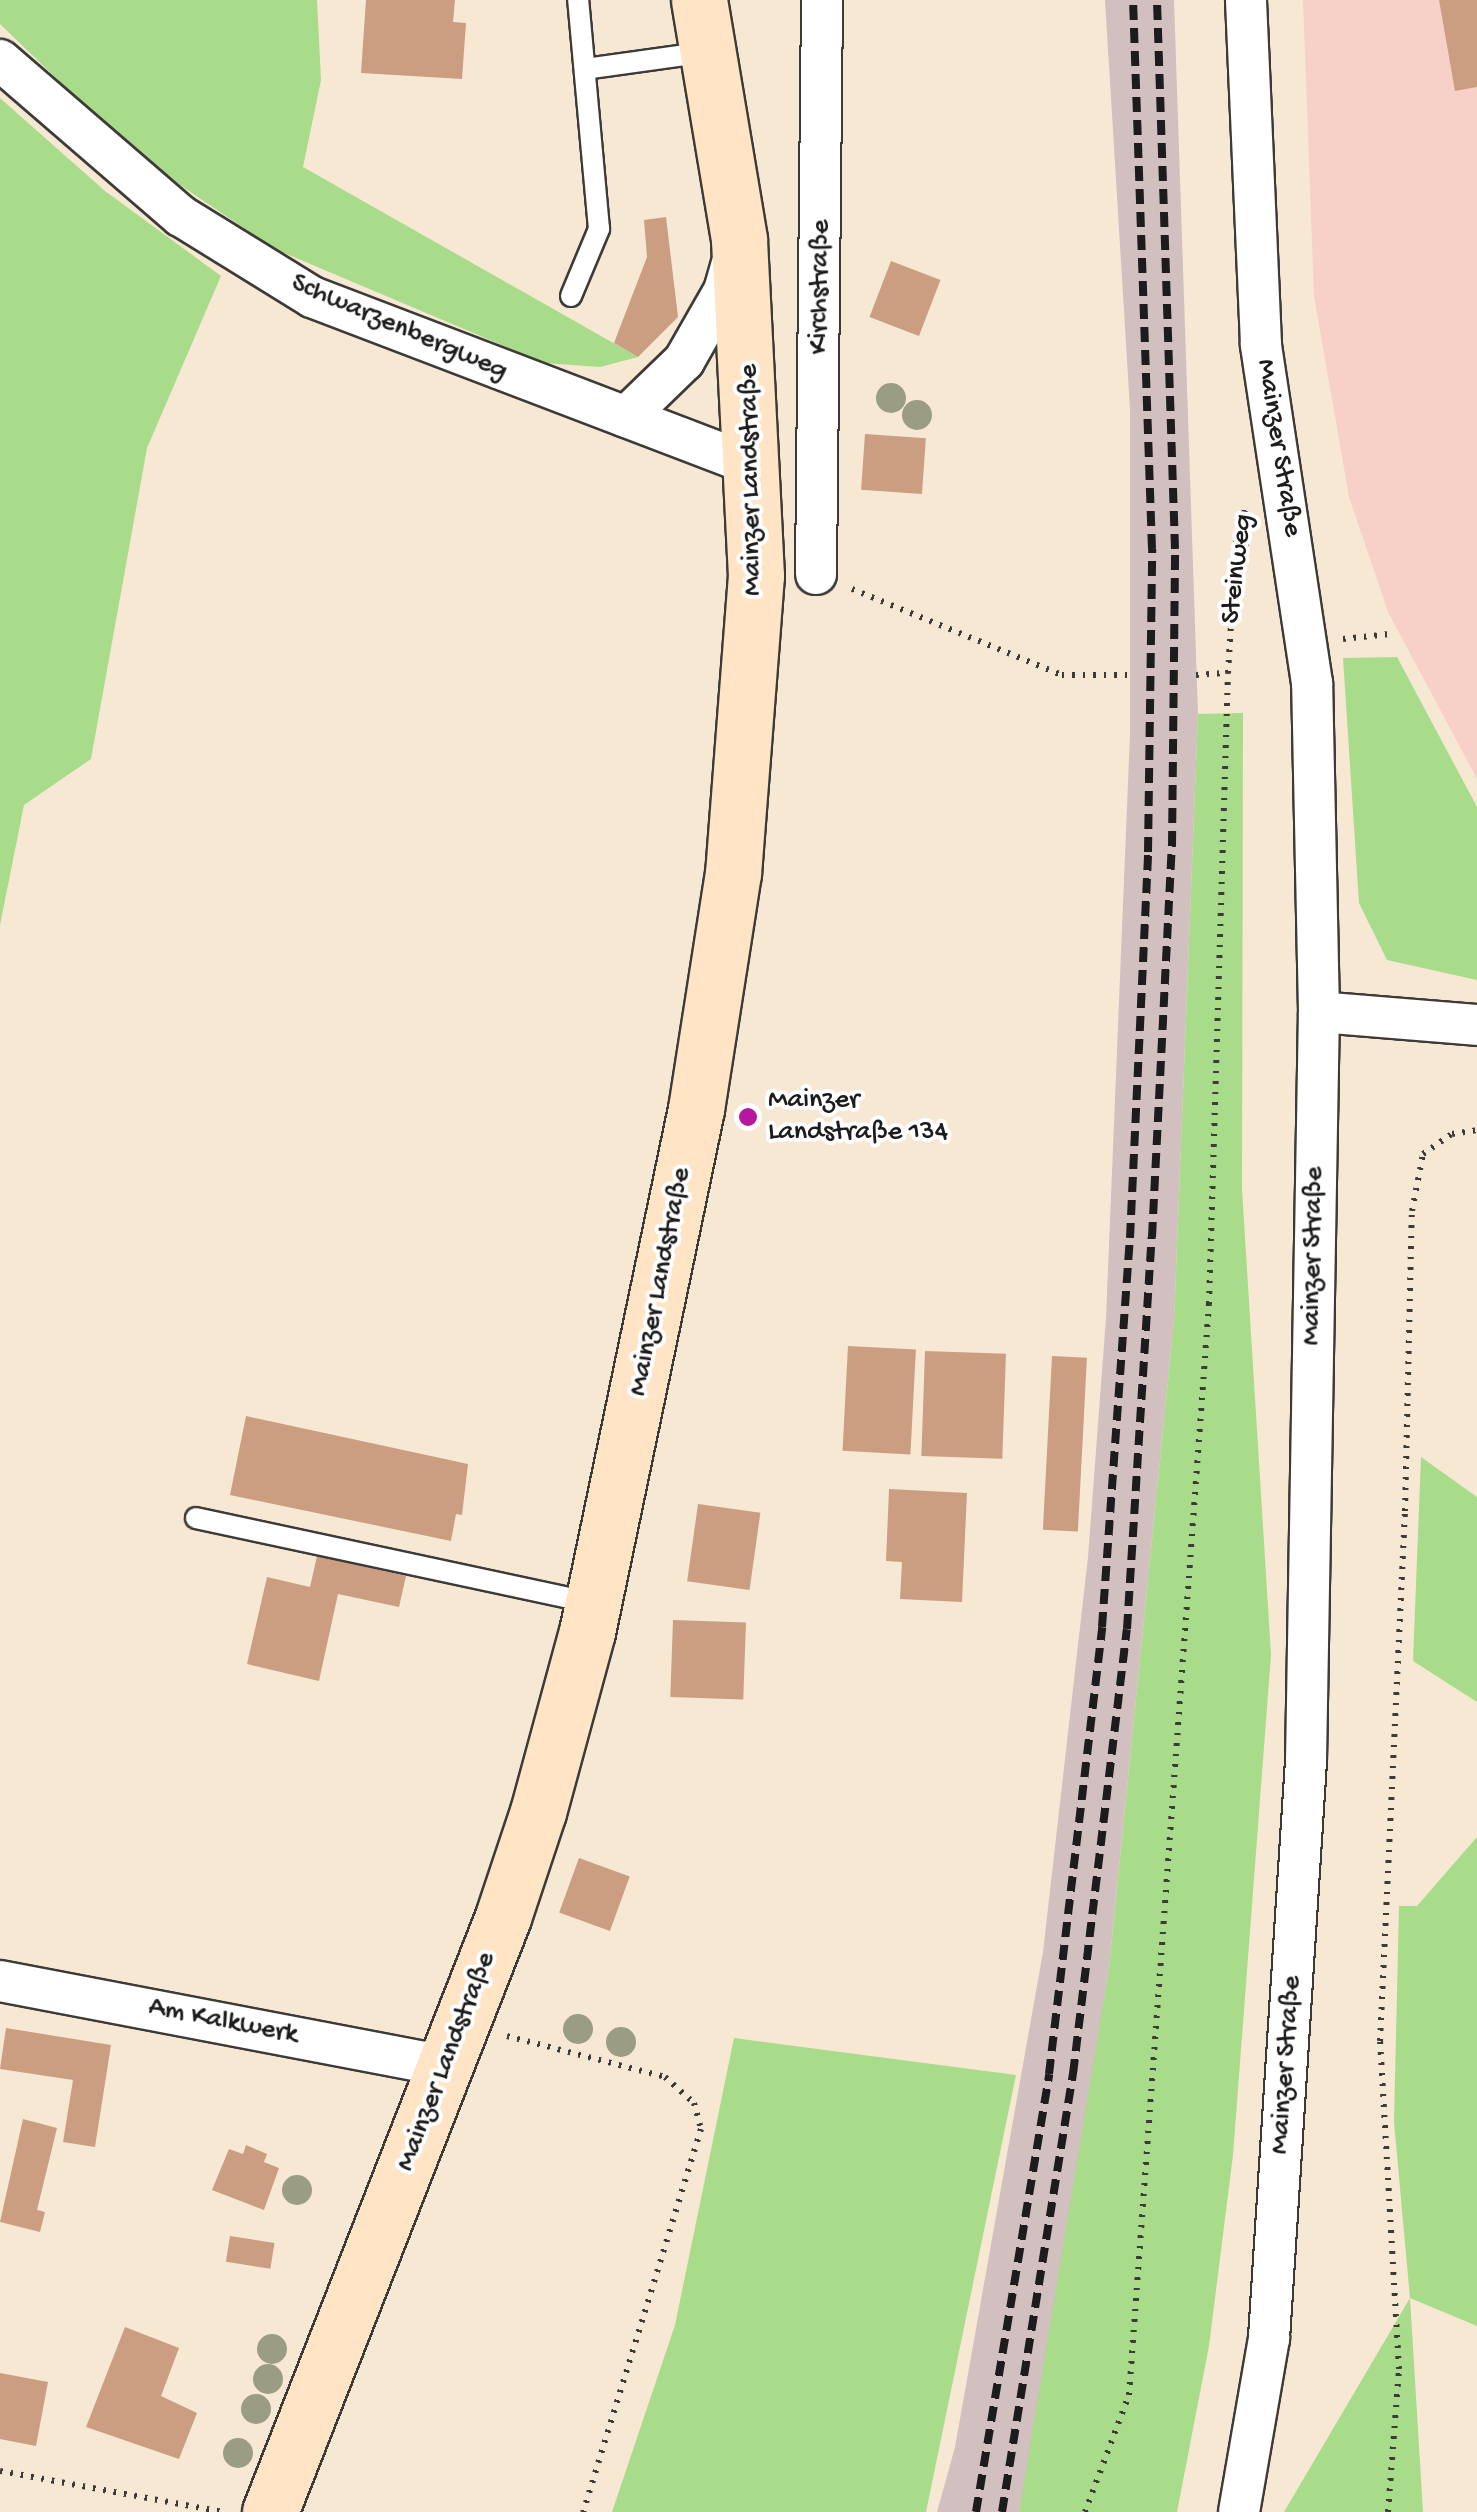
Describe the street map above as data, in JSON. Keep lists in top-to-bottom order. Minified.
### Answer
{"streets":{"main road":["Mainzer Landstraße"],"street":["Kirchstraße","Schwarzenbergweg","Mainzer Straße","Am Kalkwerk"],"path":["Steinweg"]},"crossings":[["Schwarzenbergweg","Mainzer Landstraße"],["Mainzer Landstraße","Am Kalkwerk"]],"places":["Mainzer Landstraße 134"]}
